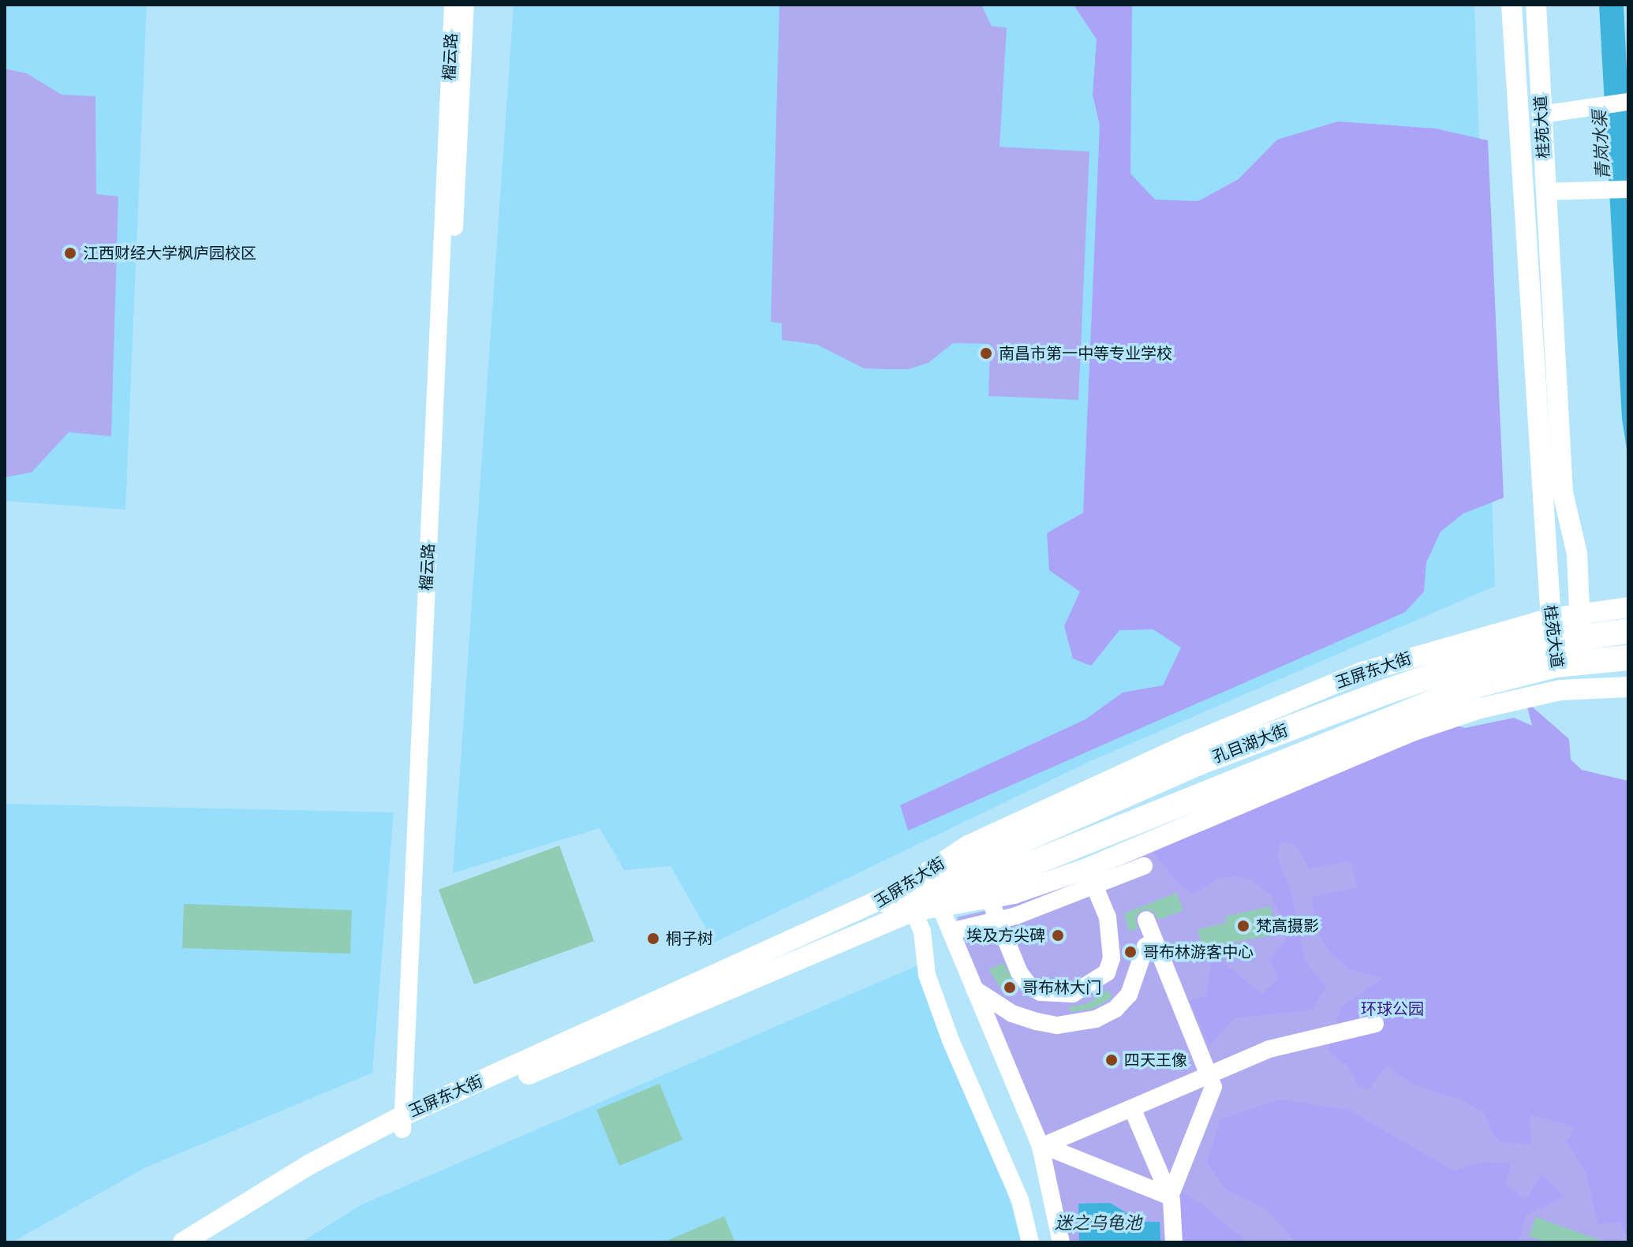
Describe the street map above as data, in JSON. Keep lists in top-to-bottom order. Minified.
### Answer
{"streets":{"highway":["孔目湖大街"],"main road":["桂苑大道","玉屏东大街"],"street":["榴云路"]},"crossings":[["榴云路","玉屏东大街"],["桂苑大道","玉屏东大街"],["玉屏东大街","孔目湖大街"]],"water":["青岚水渠","迷之乌龟池"],"parks":["环球公园"],"places":["江西财经大学枫庐园校区","南昌市第一中等专业学校","梵高摄影","埃及方尖碑","桐子树","哥布林游客中心","哥布林大门","四天王像"]}
